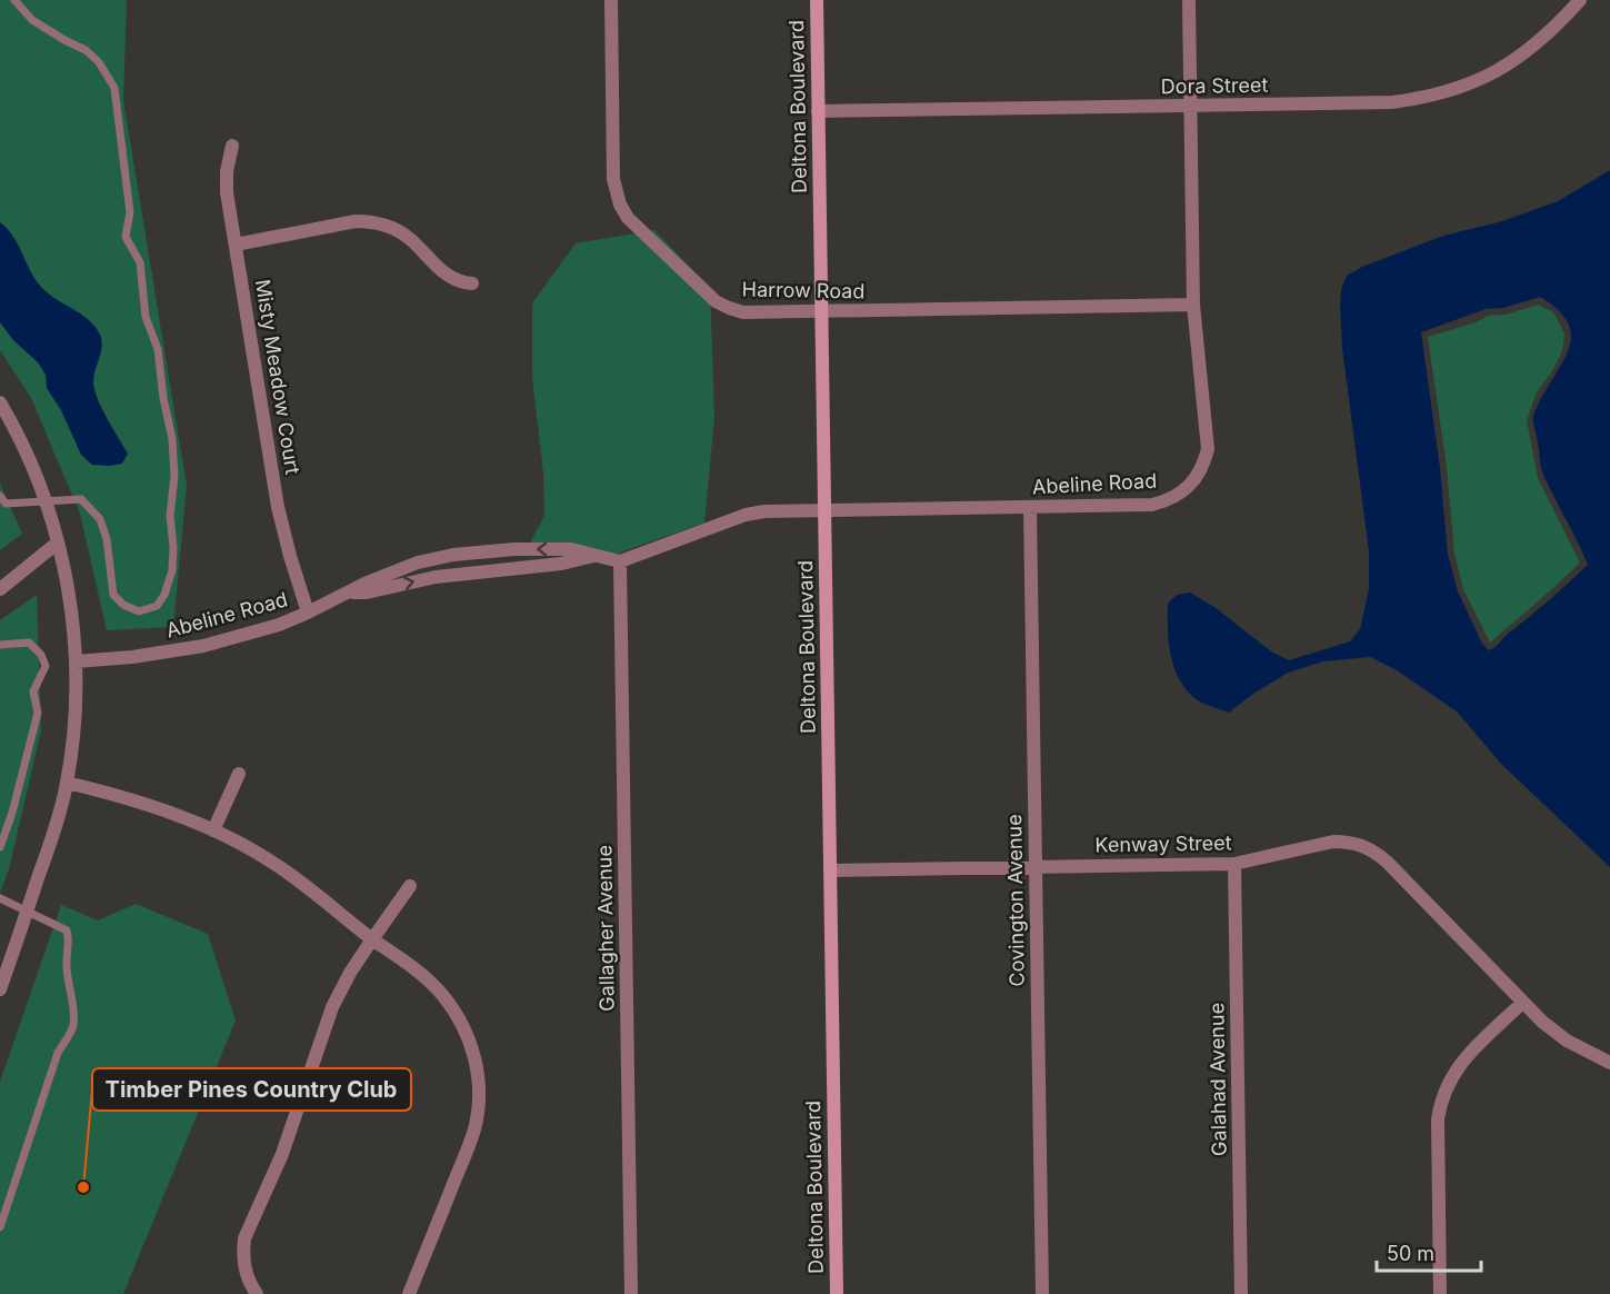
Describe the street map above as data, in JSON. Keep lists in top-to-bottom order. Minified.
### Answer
{"streets":{"main road":["Deltona Boulevard"],"street":["Dora Street","Harrow Road","Misty Meadow Court","Abeline Road","Kenway Street","Covington Avenue","Gallagher Avenue","Galahad Avenue"]},"crossings":[["Dora Street","Deltona Boulevard"],["Dora Street","Abeline Road"],["Deltona Boulevard","Harrow Road"],["Deltona Boulevard","Abeline Road"],["Deltona Boulevard","Kenway Street"],["Harrow Road","Abeline Road"],["Misty Meadow Court","Abeline Road"],["Abeline Road","Covington Avenue"],["Abeline Road","Gallagher Avenue"],["Kenway Street","Covington Avenue"],["Kenway Street","Galahad Avenue"]],"places":["Timber Pines Country Club"],"scale_bar":"50 m"}
